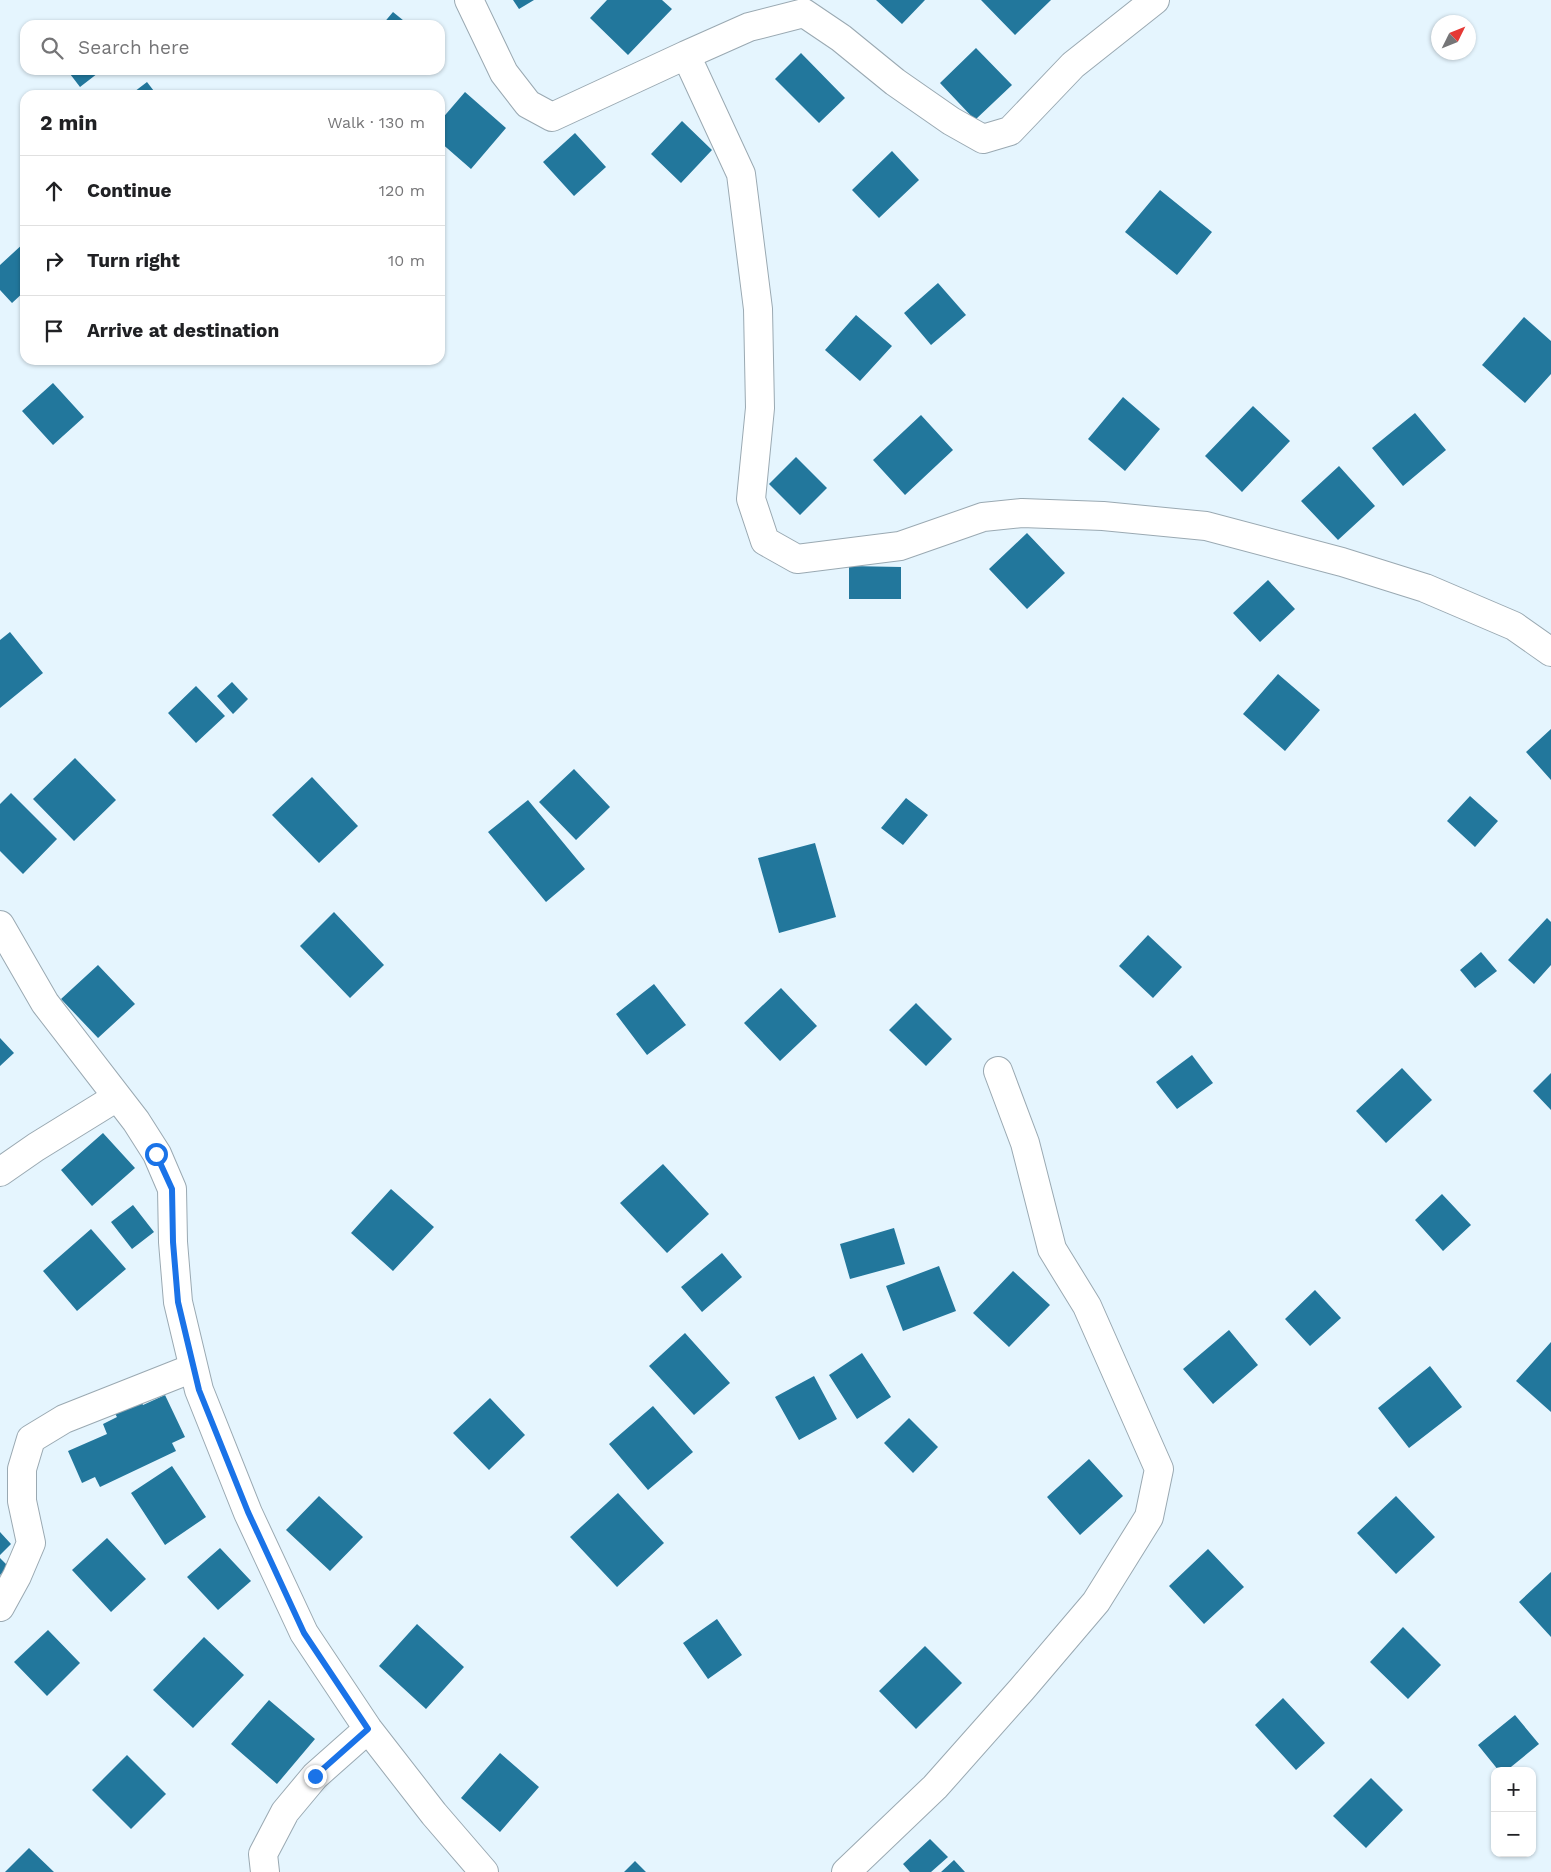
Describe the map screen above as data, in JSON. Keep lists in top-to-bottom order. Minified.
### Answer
{"north":"top right","page":{"search":"Search here","heading":["2 min","Walk · 130 m"],"list":[["Continue","120 m"],["Turn right","10 m"],"Arrive at destination"],"map_buttons":["+","−"]}}
